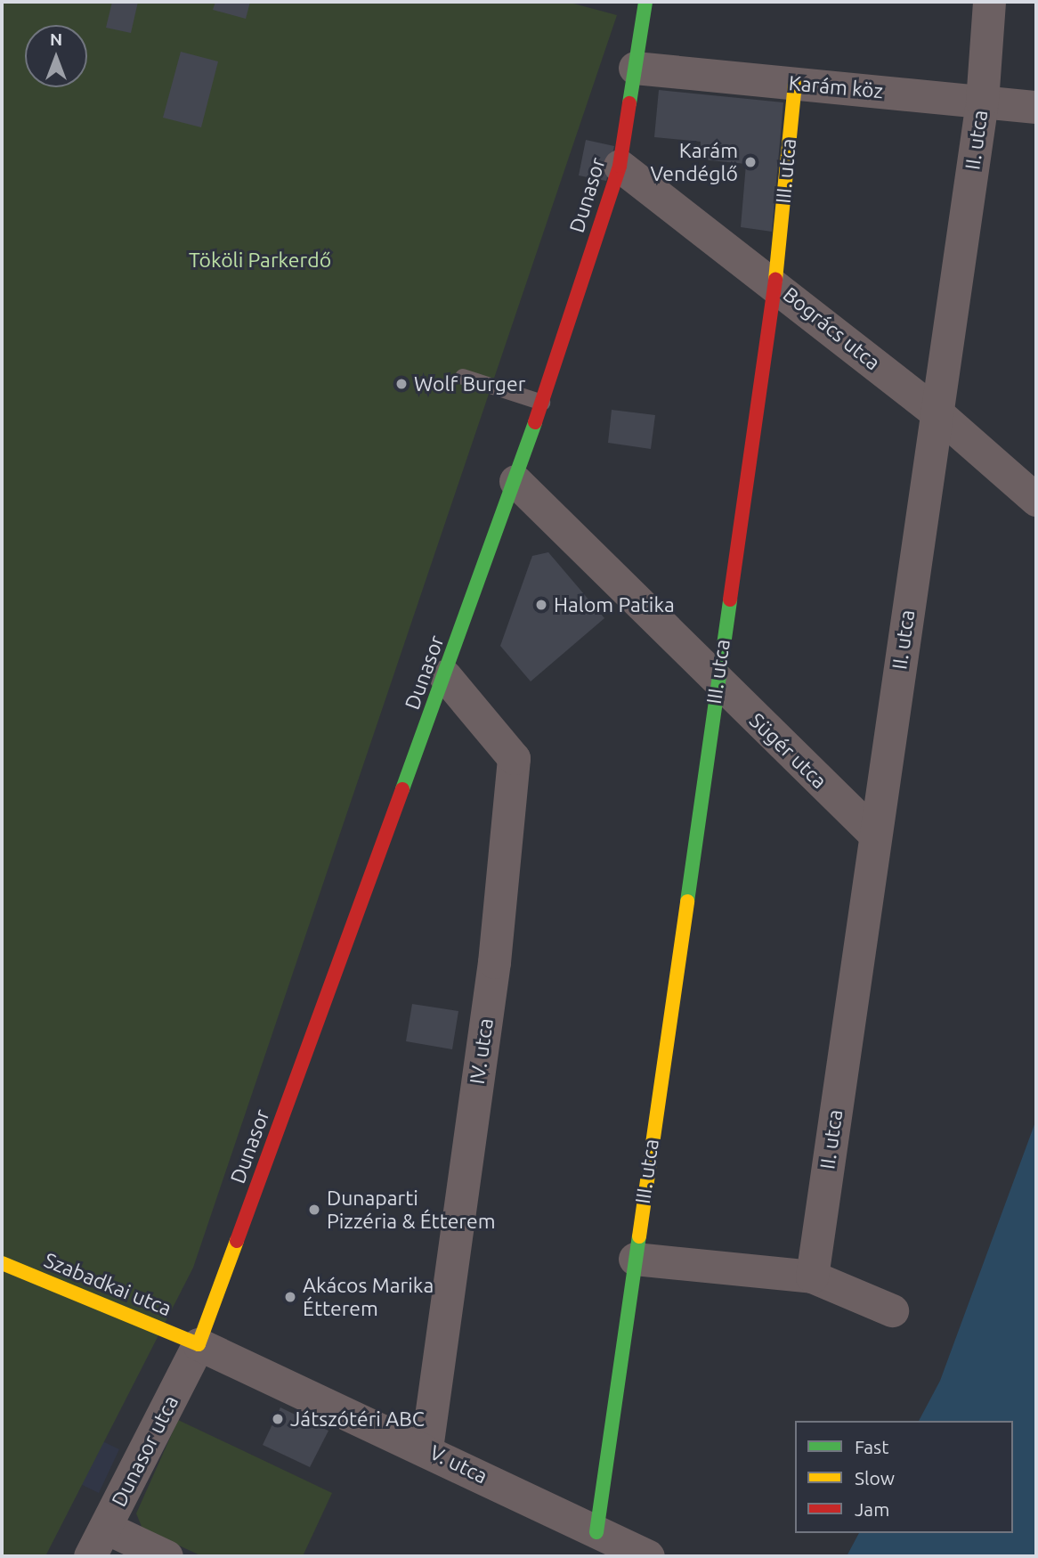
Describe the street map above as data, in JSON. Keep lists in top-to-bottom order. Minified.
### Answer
{"streets":{"street":["Karám köz","II. utca","III. utca","Dunasor","Bogrács utca","Sügér utca","IV. utca","Szabadkai utca","Dunasor utca","V. utca"]},"crossings":[["Karám köz","II. utca"],["Karám köz","III. utca"],["Karám köz","Dunasor"],["II. utca","Bogrács utca"],["II. utca","Sügér utca"],["III. utca","Bogrács utca"],["III. utca","Sügér utca"],["III. utca","V. utca"],["Dunasor","Bogrács utca"],["Dunasor","Sügér utca"],["Dunasor","IV. utca"],["Dunasor","Szabadkai utca"],["Dunasor","Dunasor utca"],["Dunasor","V. utca"],["IV. utca","V. utca"],["Szabadkai utca","Dunasor utca"],["Szabadkai utca","V. utca"],["Dunasor utca","V. utca"]],"parks":["Tököli Parkerdő"],"places":["Karám Vendéglő","Wolf Burger","Halom Patika","Dunaparti Pizzéria & Étterem","Akácos Marika Étterem","Játszótéri ABC"],"legend":["Fast","Slow","Jam"],"north":"top"}
